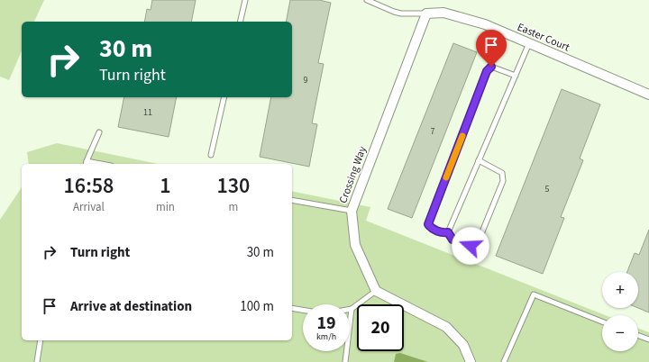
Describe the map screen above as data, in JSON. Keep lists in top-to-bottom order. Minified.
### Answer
{"streets":{"street":["Easter Court","Crossing Way"]},"crossings":[["Easter Court","Crossing Way"]],"house_numbers":["9","11","7","5"],"page":{"turn":["30 m","Turn right"],"eta":["16:58","Arrival","1","min","130","m"],"list":[{"name":"Turn right","value":"30 m"},{"name":"Arrive at destination","value":"100 m"}],"map_buttons":["+","−"],"speed":"19 km/h","limit":"20"}}
